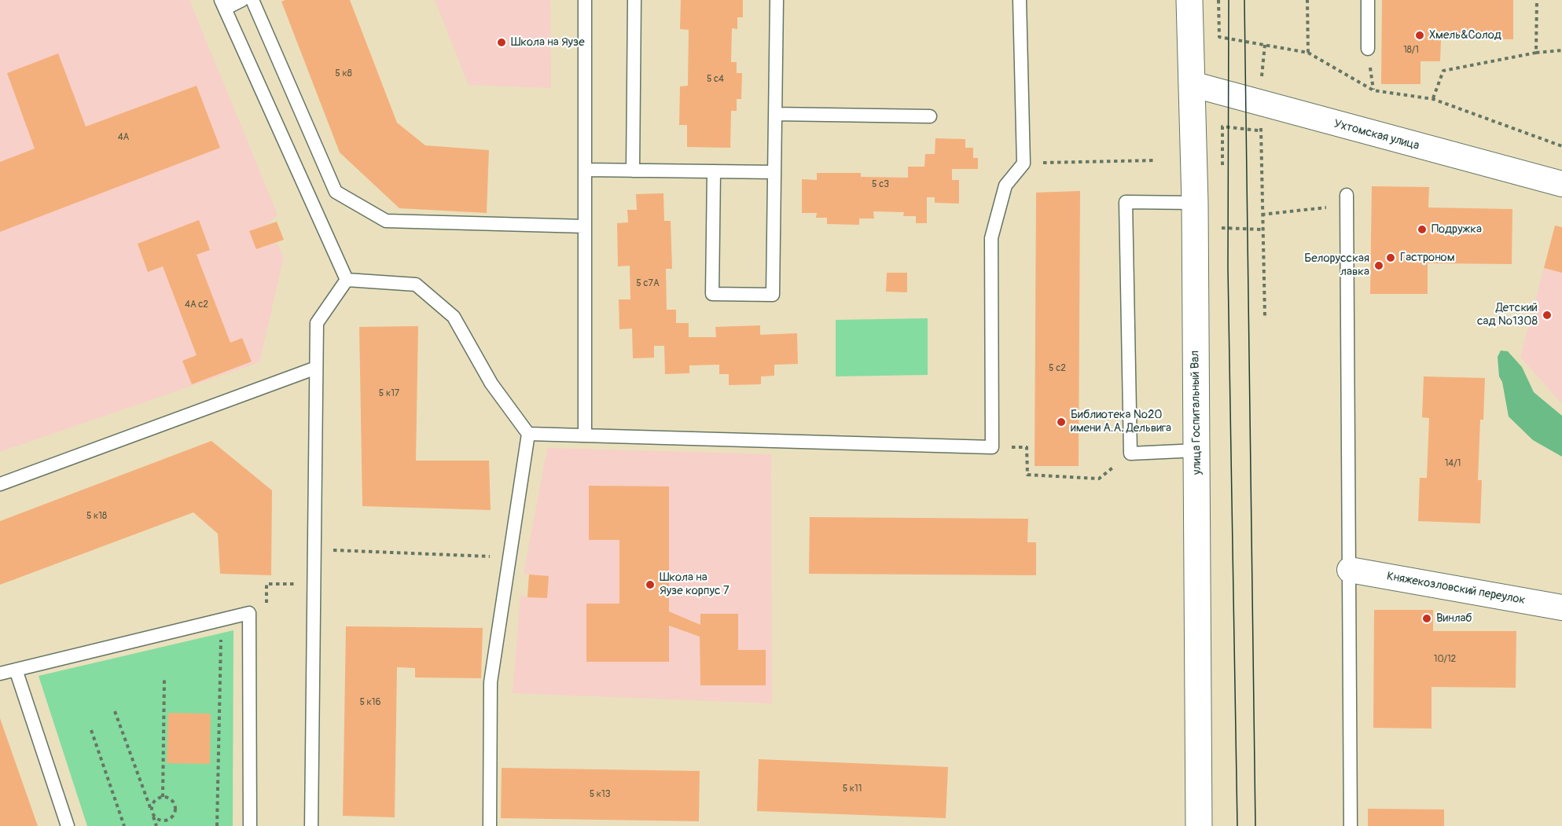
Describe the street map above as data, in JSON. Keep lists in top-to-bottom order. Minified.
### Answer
{"streets":{"main road":["улица Госпитальный Вал"],"street":["Ухтомская улица","Княжекозловский переулок"]},"crossings":[["Ухтомская улица","улица Госпитальный Вал"]],"places":["Хмель&Солод","Школа на Яузе","Подружка","Гастроном","Белорусская лавка","Детский сад №1308","Библиотека №20 имени А.А. Дельвига","Школа на Яузе корпус 7","Винлаб"],"house_numbers":["18/1","5 к8","5 с4","4А","5 с3","5 с7А","4А с2","5 с2","5 к17","14/1","5 к18","10/12","5 к16","5 к11","5 к13"]}
